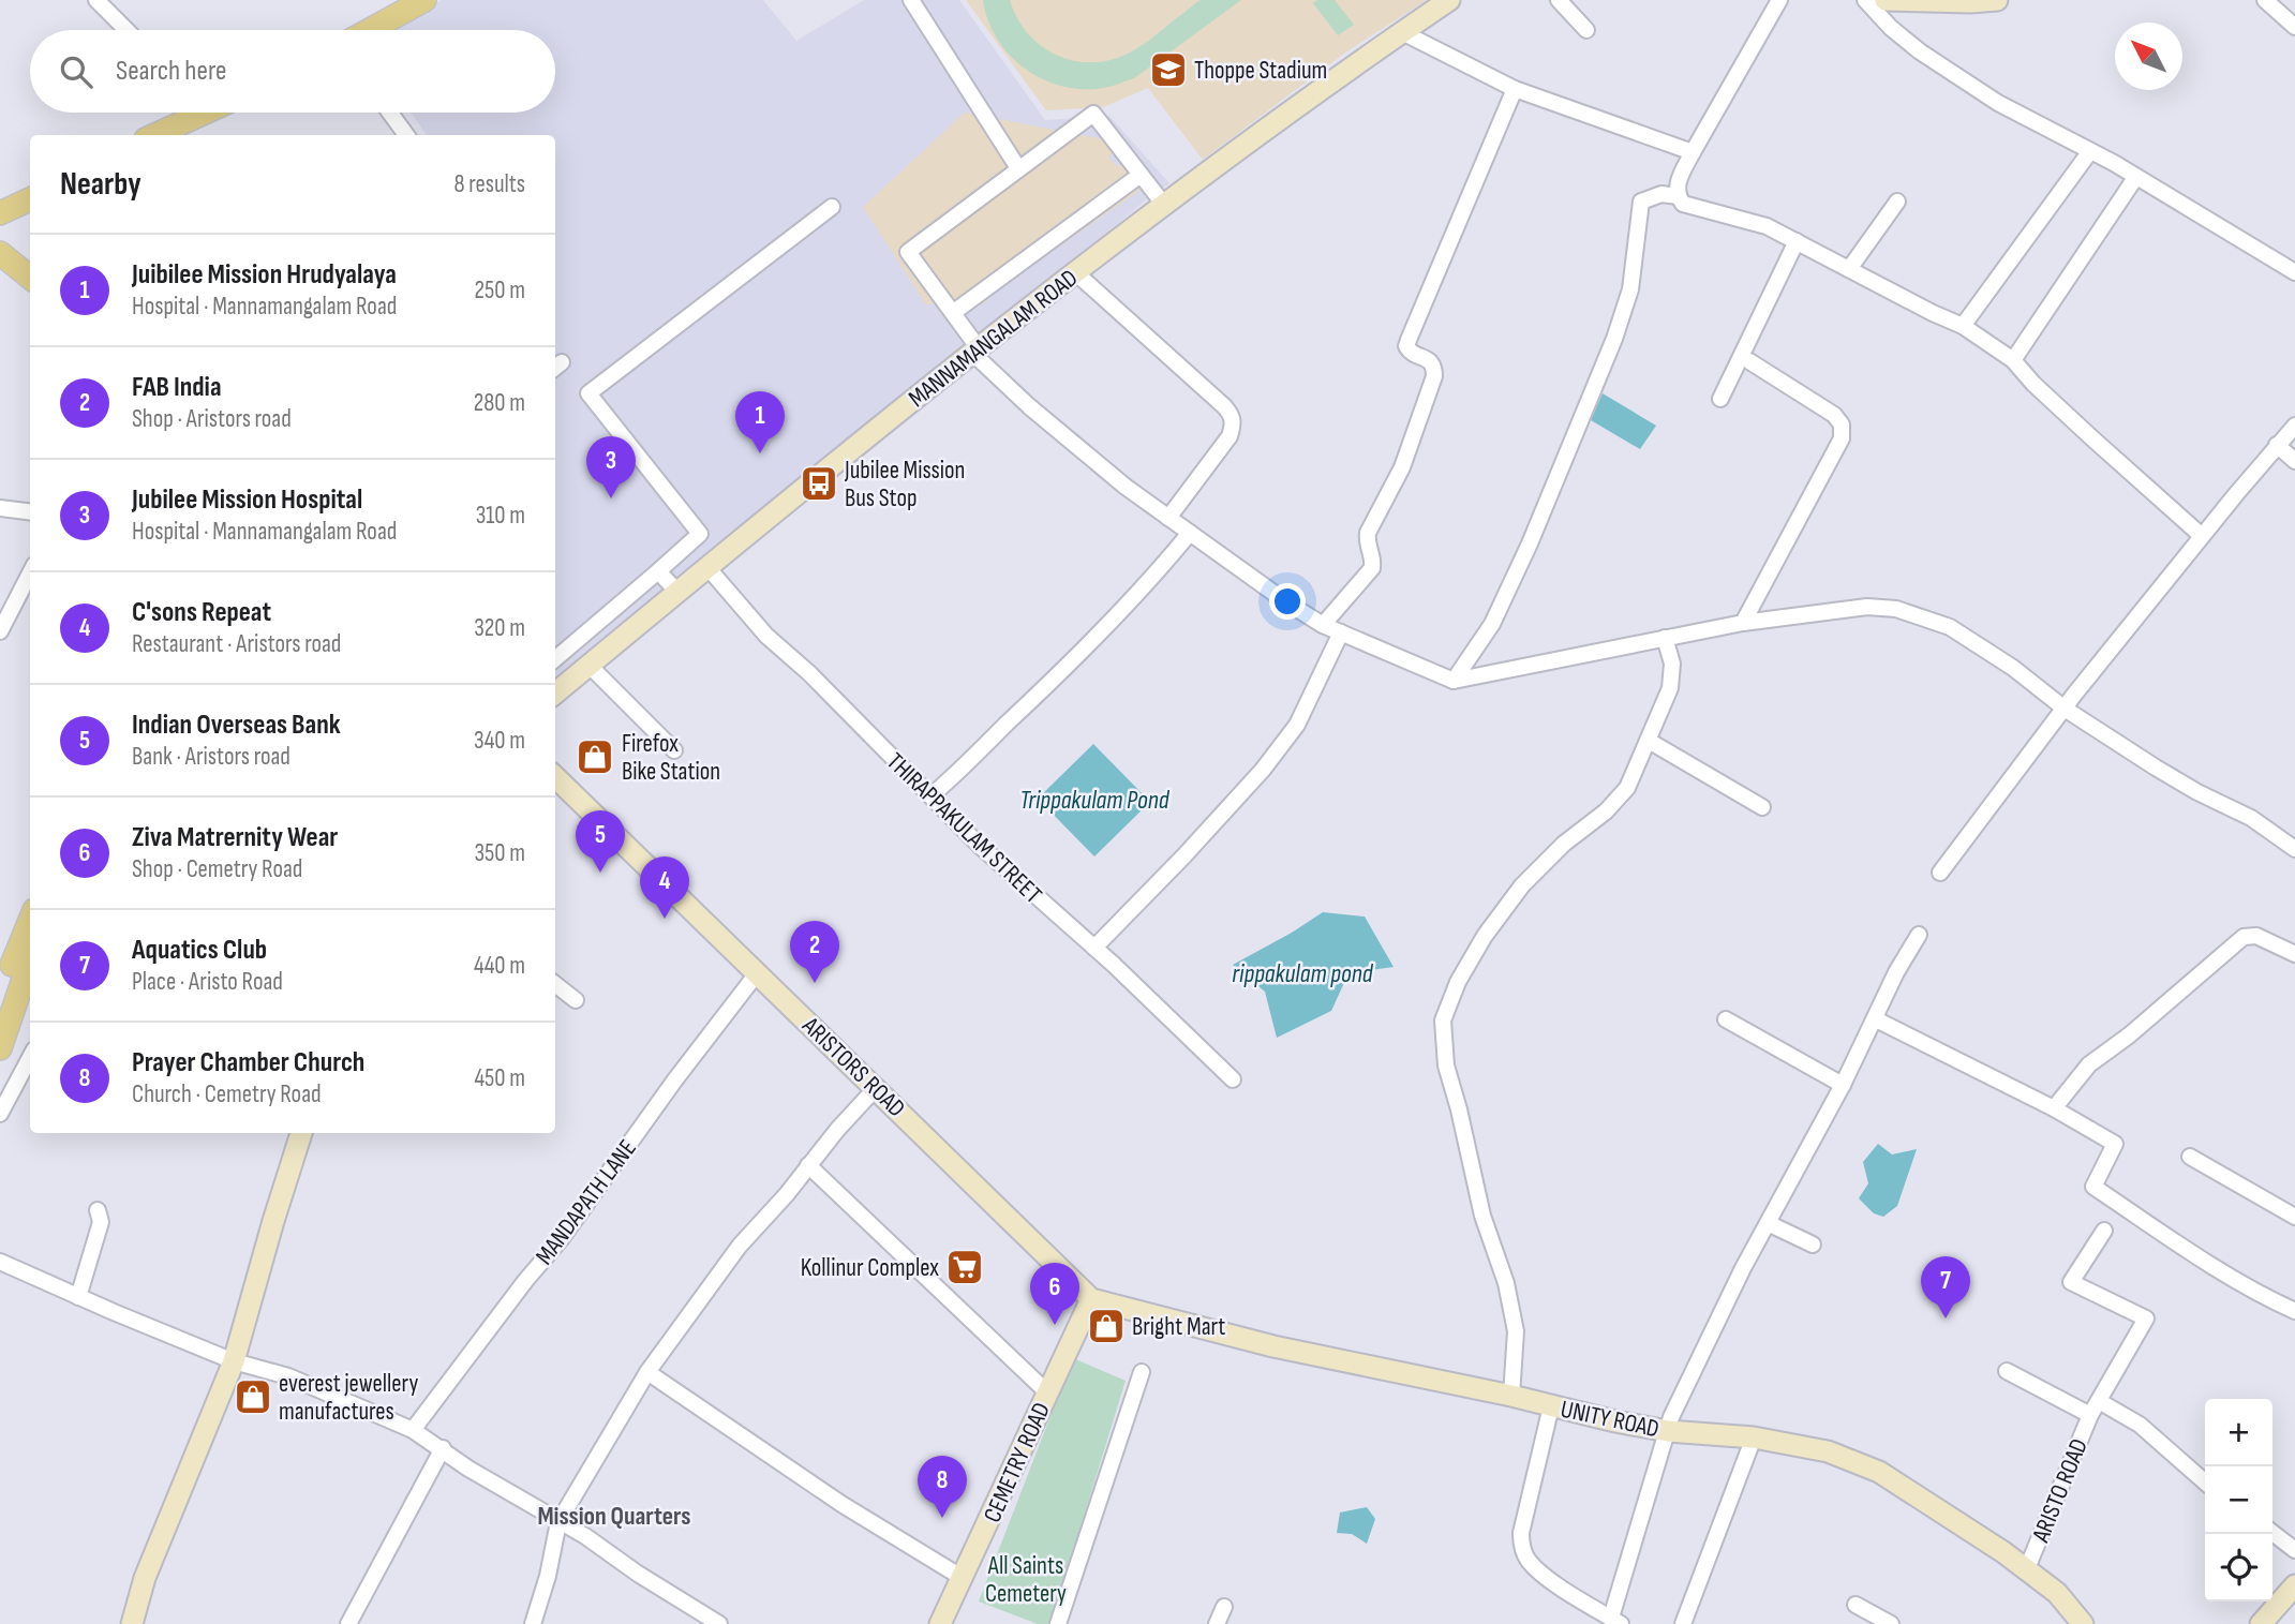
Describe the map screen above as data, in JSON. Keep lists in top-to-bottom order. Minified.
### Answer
{"streets":{"street":["MANNAMANGALAM ROAD","THIRAPPAKULAM STREET","ARISTORS ROAD","MANDAPATH LANE","UNITY ROAD","CEMETRY ROAD","ARISTO ROAD"]},"crossings":[["MANNAMANGALAM ROAD","THIRAPPAKULAM STREET"],["ARISTORS ROAD","MANDAPATH LANE"],["ARISTORS ROAD","UNITY ROAD"],["ARISTORS ROAD","CEMETRY ROAD"],["UNITY ROAD","CEMETRY ROAD"],["UNITY ROAD","ARISTO ROAD"]],"districts":["Mission Quarters"],"water":["Trippakulam Pond","rippakulam pond"],"parks":["All Saints Cemetery"],"places":{"school or university":["Thoppe Stadium"],"bus stop":["Jubilee Mission Bus Stop"],"shop":["Firefox Bike Station","Bright Mart","everest jewellery manufactures"],"supermarket":["Kollinur Complex"]},"north":"top left","page":{"search":"Search here","heading":["Nearby","8 results"],"list":[{"mark":"1","name":"Juibilee Mission Hrudyalaya","note":"Hospital · Mannamangalam Road","value":"250 m"},{"mark":"2","name":"FAB India","note":"Shop · Aristors road","value":"280 m"},{"mark":"3","name":"Jubilee Mission Hospital","note":"Hospital · Mannamangalam Road","value":"310 m"},{"mark":"4","name":"C'sons Repeat","note":"Restaurant · Aristors road","value":"320 m"},{"mark":"5","name":"Indian Overseas Bank","note":"Bank · Aristors road","value":"340 m"},{"mark":"6","name":"Ziva Matrernity Wear","note":"Shop · Cemetry Road","value":"350 m"},{"mark":"7","name":"Aquatics Club","note":"Place · Aristo Road","value":"440 m"},{"mark":"8","name":"Prayer Chamber Church","note":"Church · Cemetry Road","value":"450 m"}],"pins":["1","3","5","4","2","7","6","8"],"map_buttons":["+","−"]}}
